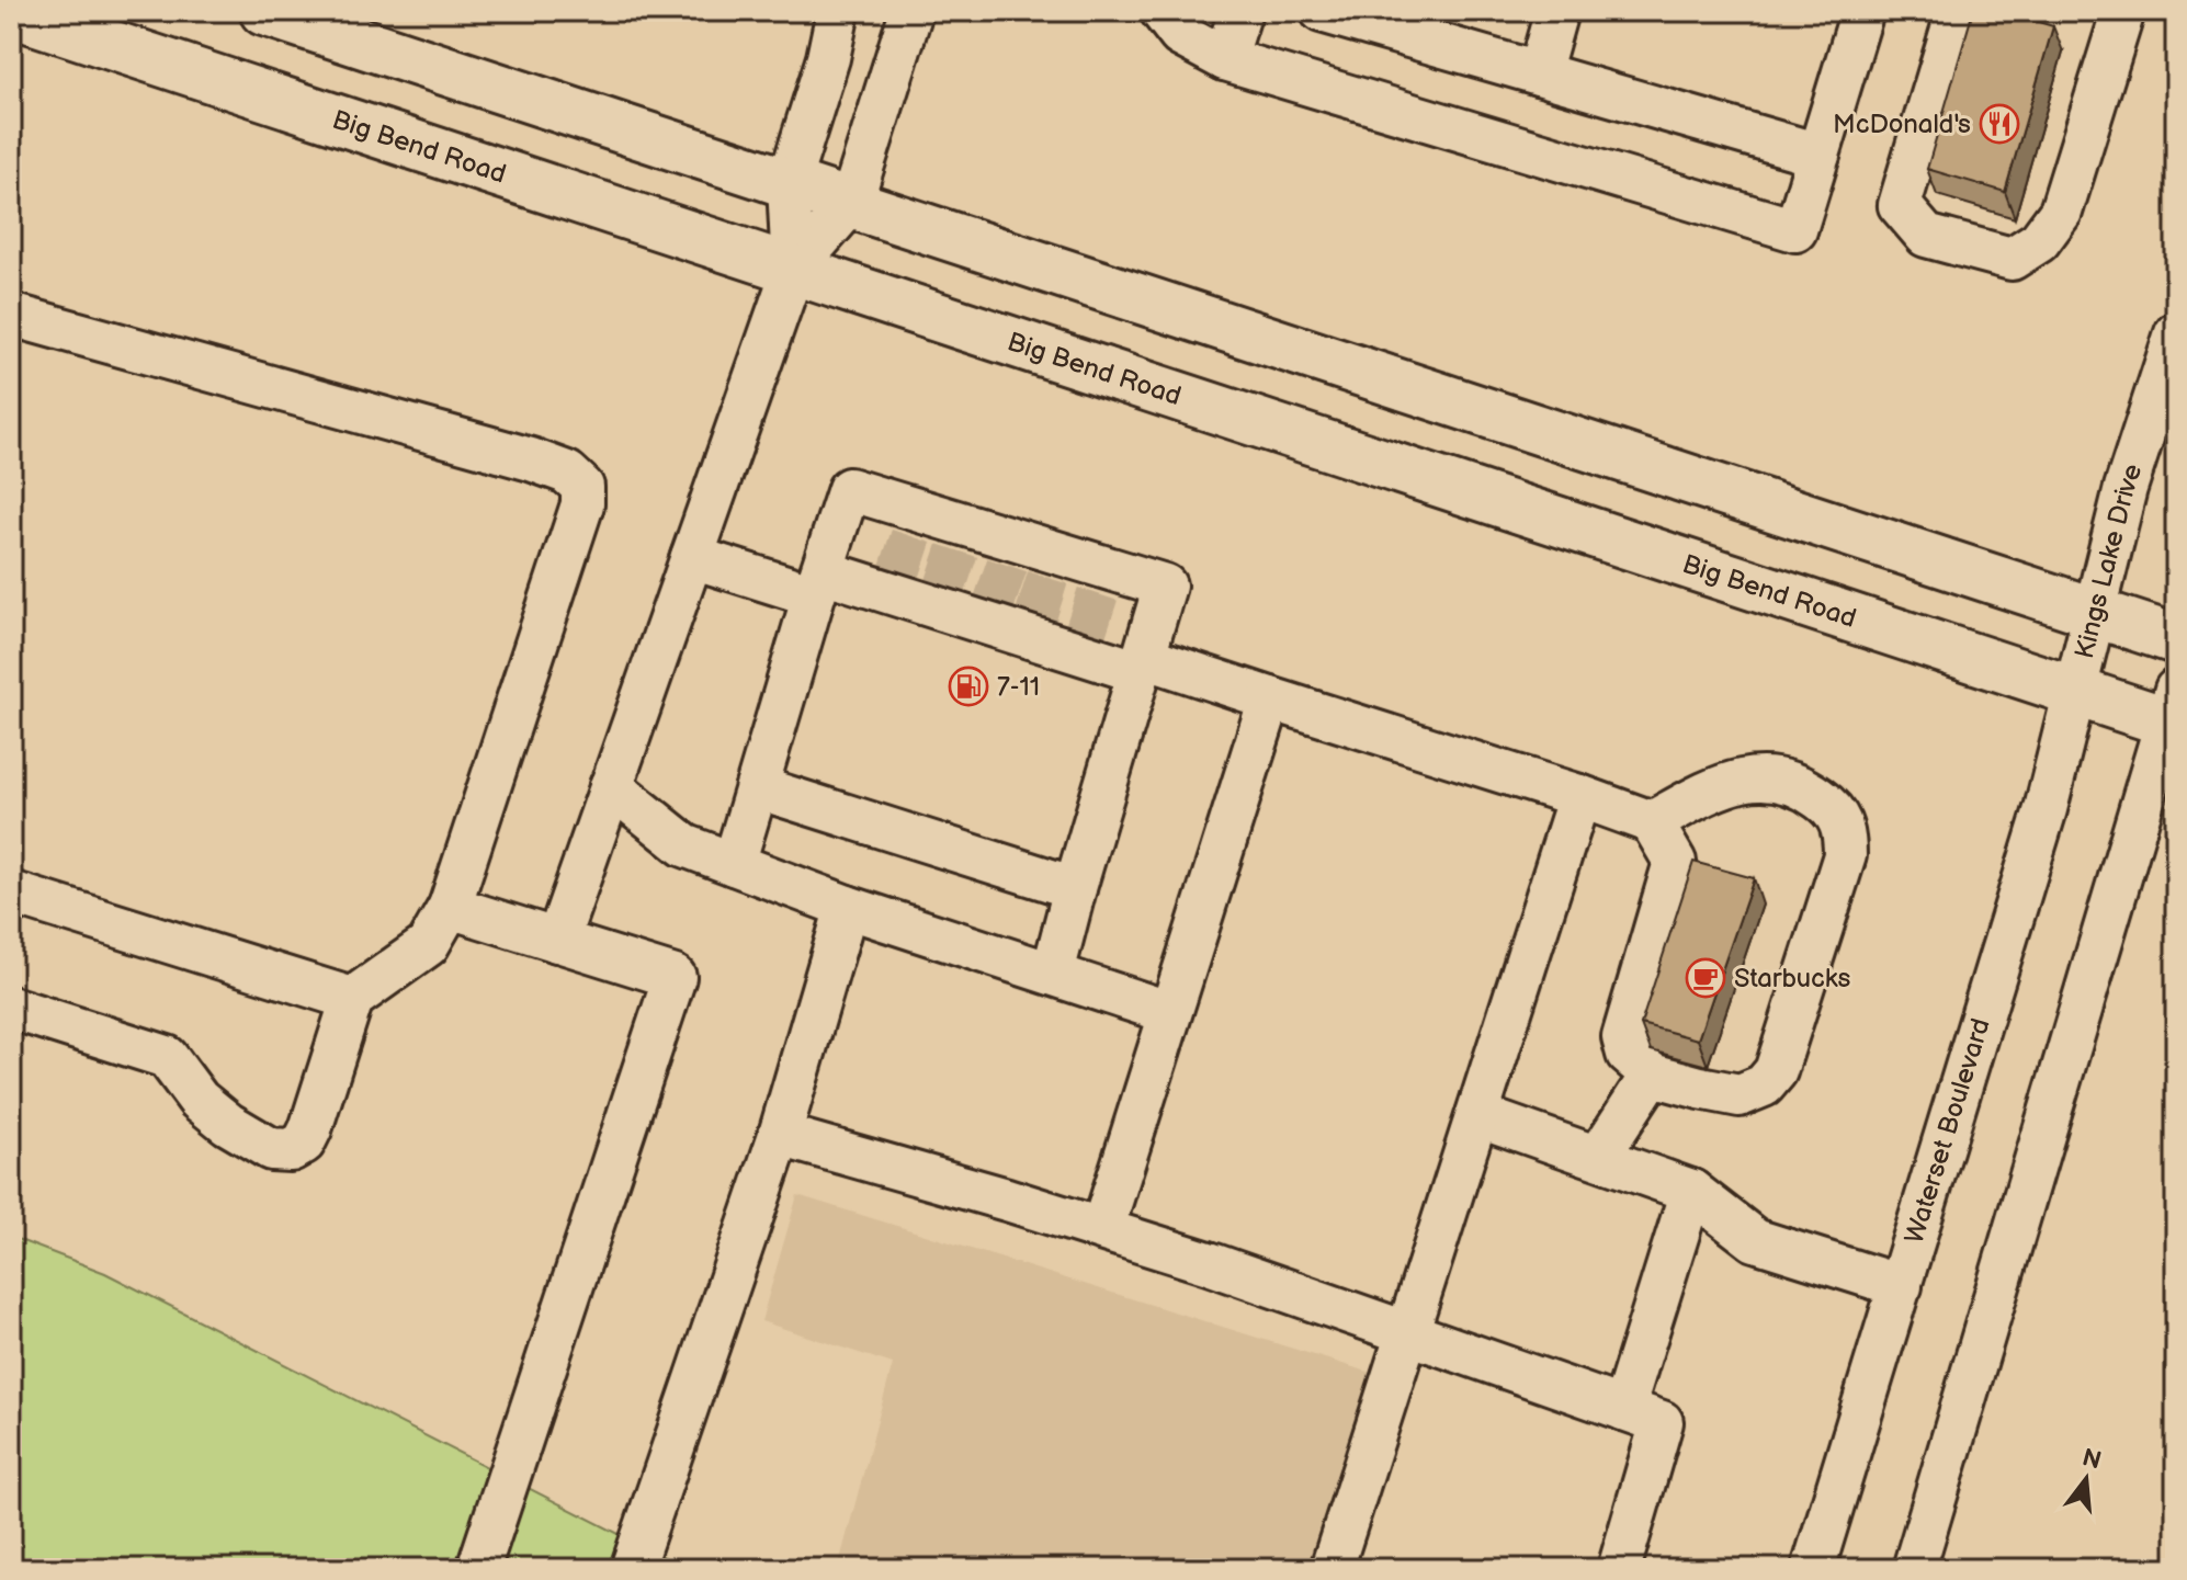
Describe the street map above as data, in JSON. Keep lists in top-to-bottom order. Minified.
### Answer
{"streets":{"main road":["Big Bend Road"],"street":["Kings Lake Drive","Waterset Boulevard"]},"crossings":[["Big Bend Road","Kings Lake Drive"],["Big Bend Road","Waterset Boulevard"],["Kings Lake Drive","Waterset Boulevard"]],"places":{"restaurant":["McDonald's"],"fuel station":["7-11"],"cafe":["Starbucks"]},"north":"top"}
